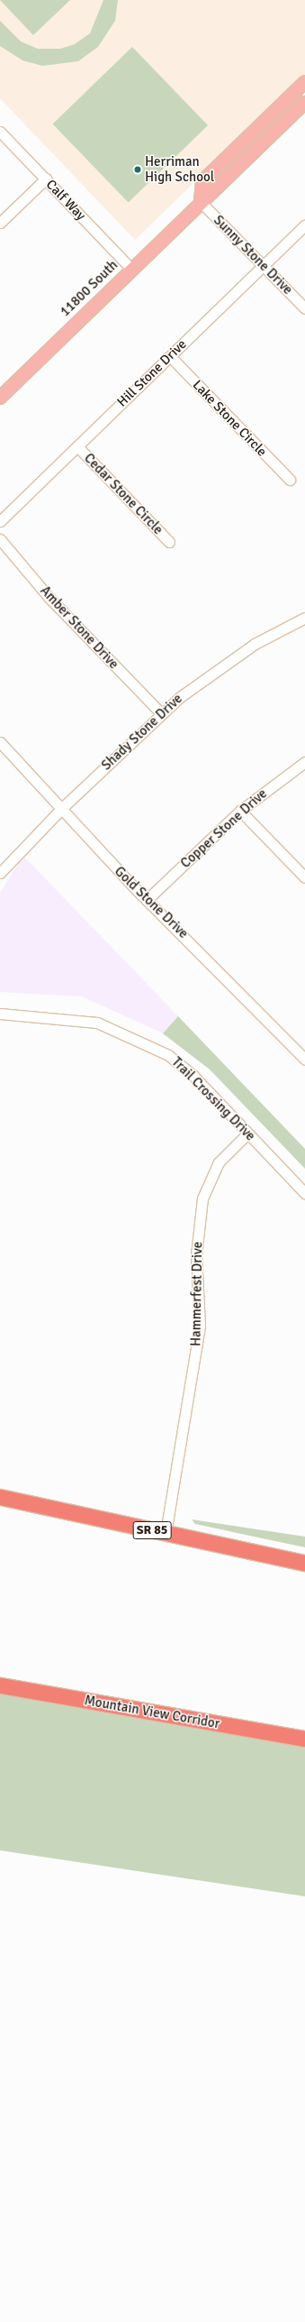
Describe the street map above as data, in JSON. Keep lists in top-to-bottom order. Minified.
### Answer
{"streets":{"highway":["SR 85","Mountain View Corridor"],"main road":["11800 South"],"street":["Calf Way","Sunny Stone Drive","Hill Stone Drive","Lake Stone Circle","Cedar Stone Circle","Amber Stone Drive","Shady Stone Drive","Copper Stone Drive","Gold Stone Drive","Trail Crossing Drive","Hammerfest Drive"]},"crossings":[["Calf Way","11800 South"],["Sunny Stone Drive","11800 South"],["Sunny Stone Drive","Hill Stone Drive"],["Hill Stone Drive","Lake Stone Circle"],["Hill Stone Drive","Cedar Stone Circle"],["Amber Stone Drive","Shady Stone Drive"],["Shady Stone Drive","Gold Stone Drive"],["Copper Stone Drive","Gold Stone Drive"],["Trail Crossing Drive","Hammerfest Drive"],["Hammerfest Drive","SR 85"]],"places":["Herriman High School"]}
